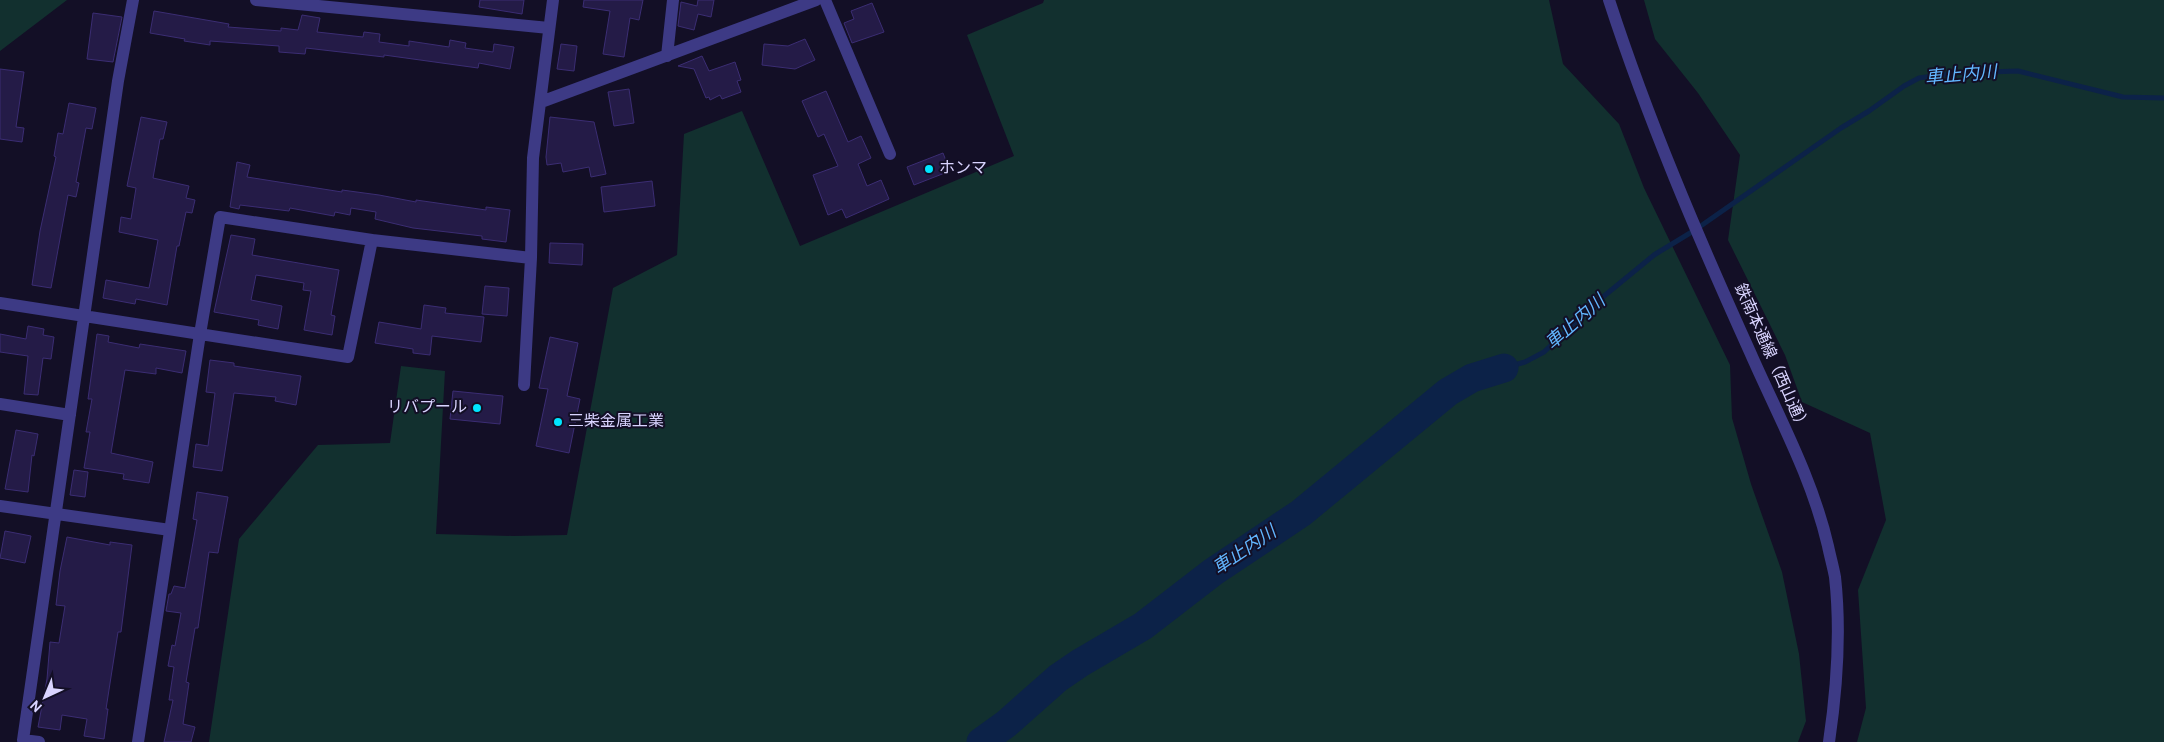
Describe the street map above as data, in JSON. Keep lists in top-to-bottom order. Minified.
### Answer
{"streets":{"street":["鉄南本通線（西山通）"]},"water":["車止内川"],"places":["ホンマ","リバプール","三柴金属工業"],"north":"bottom left"}
